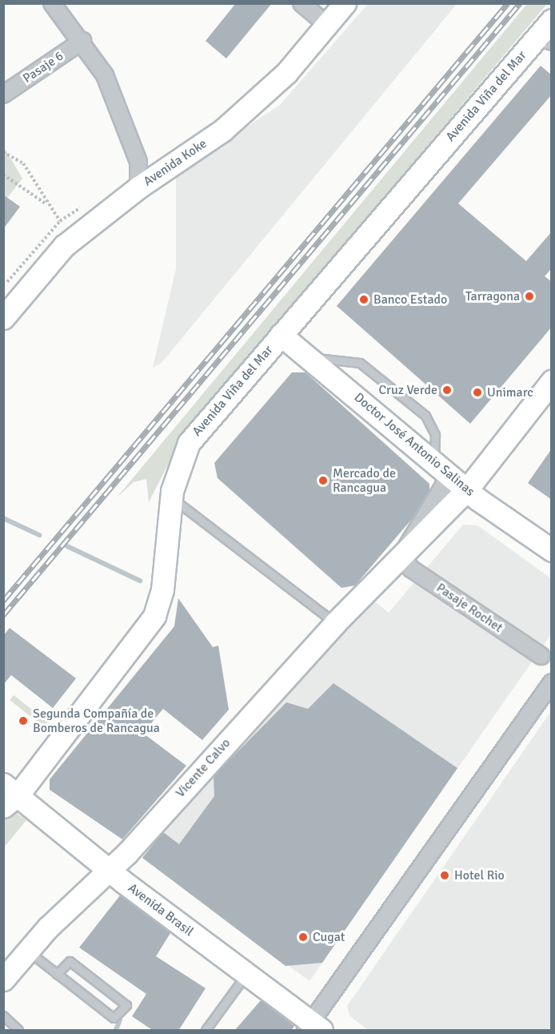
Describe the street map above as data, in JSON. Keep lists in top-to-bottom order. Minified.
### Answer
{"streets":{"street":["Pasaje 6","Avenida Viña del Mar","Avenida Koke","Doctor José Antonio Salinas","Pasaje Rochet","Vicente Calvo","Avenida Brasil"]},"crossings":[["Avenida Viña del Mar","Doctor José Antonio Salinas"],["Avenida Viña del Mar","Avenida Brasil"],["Doctor José Antonio Salinas","Vicente Calvo"],["Pasaje Rochet","Vicente Calvo"],["Vicente Calvo","Avenida Brasil"]],"places":["Tarragona","Banco Estado","Cruz Verde","Unimarc","Mercado de Rancagua","Segunda Compañía de Bomberos de Rancagua","Hotel Rio","Cugat"]}
